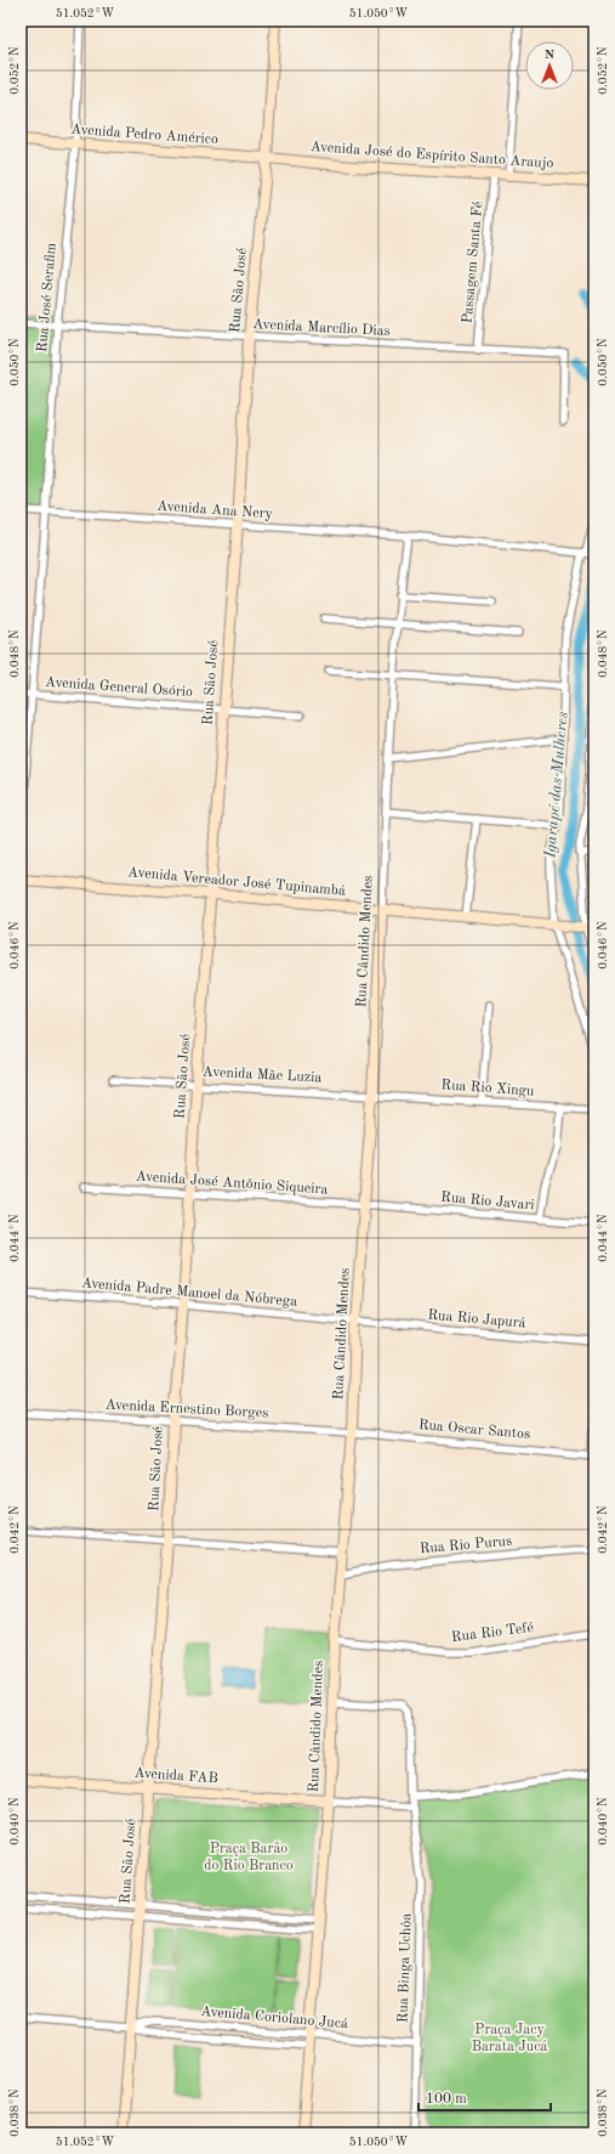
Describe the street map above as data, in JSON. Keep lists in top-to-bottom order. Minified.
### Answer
{"streets":{"street":["Avenida Pedro Américo","Avenida José do Espírito Santo Araujo","Passagem Santa Fé","Rua São José","Rua José Serafim","Avenida Marcílio Dias","Avenida Ana Nery","Avenida General Osório","Avenida Vereador José Tupinambá","Rua Cândido Mendes","Avenida Mãe Luzia","Rua Rio Xingu","Avenida José Antônio Siqueira","Rua Rio Javari","Avenida Padre Manoel da Nóbrega","Rua Rio Japurá","Avenida Ernestino Borges","Rua Oscar Santos","Rua Rio Purus","Rua Rio Tefé","Avenida FAB","Rua Binga Uchôa","Avenida Coriolano Jucá"]},"crossings":[["Avenida Pedro Américo","Avenida José do Espírito Santo Araujo"],["Avenida Pedro Américo","Rua São José"],["Avenida Pedro Américo","Rua José Serafim"],["Avenida José do Espírito Santo Araujo","Passagem Santa Fé"],["Avenida José do Espírito Santo Araujo","Rua São José"],["Passagem Santa Fé","Avenida Marcílio Dias"],["Rua São José","Avenida Marcílio Dias"],["Rua São José","Avenida Ana Nery"],["Rua São José","Avenida General Osório"],["Rua São José","Avenida Vereador José Tupinambá"],["Rua São José","Avenida Mãe Luzia"],["Rua São José","Avenida José Antônio Siqueira"],["Rua São José","Avenida Padre Manoel da Nóbrega"],["Rua São José","Avenida Ernestino Borges"],["Rua São José","Avenida FAB"],["Rua São José","Avenida Coriolano Jucá"],["Rua José Serafim","Avenida Marcílio Dias"],["Rua José Serafim","Avenida Ana Nery"],["Rua José Serafim","Avenida General Osório"],["Avenida Ana Nery","Rua Cândido Mendes"],["Avenida Vereador José Tupinambá","Rua Cândido Mendes"],["Rua Cândido Mendes","Avenida Mãe Luzia"],["Rua Cândido Mendes","Rua Rio Xingu"],["Rua Cândido Mendes","Avenida José Antônio Siqueira"],["Rua Cândido Mendes","Avenida Padre Manoel da Nóbrega"],["Rua Cândido Mendes","Rua Rio Japurá"],["Rua Cândido Mendes","Avenida Ernestino Borges"],["Rua Cândido Mendes","Rua Oscar Santos"],["Rua Cândido Mendes","Rua Rio Purus"],["Rua Cândido Mendes","Rua Rio Tefé"],["Rua Cândido Mendes","Avenida FAB"],["Rua Cândido Mendes","Rua Binga Uchôa"],["Rua Cândido Mendes","Avenida Coriolano Jucá"],["Avenida Mãe Luzia","Rua Rio Xingu"],["Avenida José Antônio Siqueira","Rua Rio Javari"],["Avenida Padre Manoel da Nóbrega","Rua Rio Japurá"],["Avenida Ernestino Borges","Rua Oscar Santos"],["Rua Binga Uchôa","Avenida Coriolano Jucá"]],"water":["Igarapé das Mulheres"],"parks":["Praça Barão do Rio Branco","Praça Jacy Barata Jucá"],"scale_bar":"100 m","north":"top","coordinates":["51.052°W","51.050°W","0.052°N","0.050°N","0.048°N","0.046°N","0.044°N","0.042°N","0.040°N","0.038°N"]}
